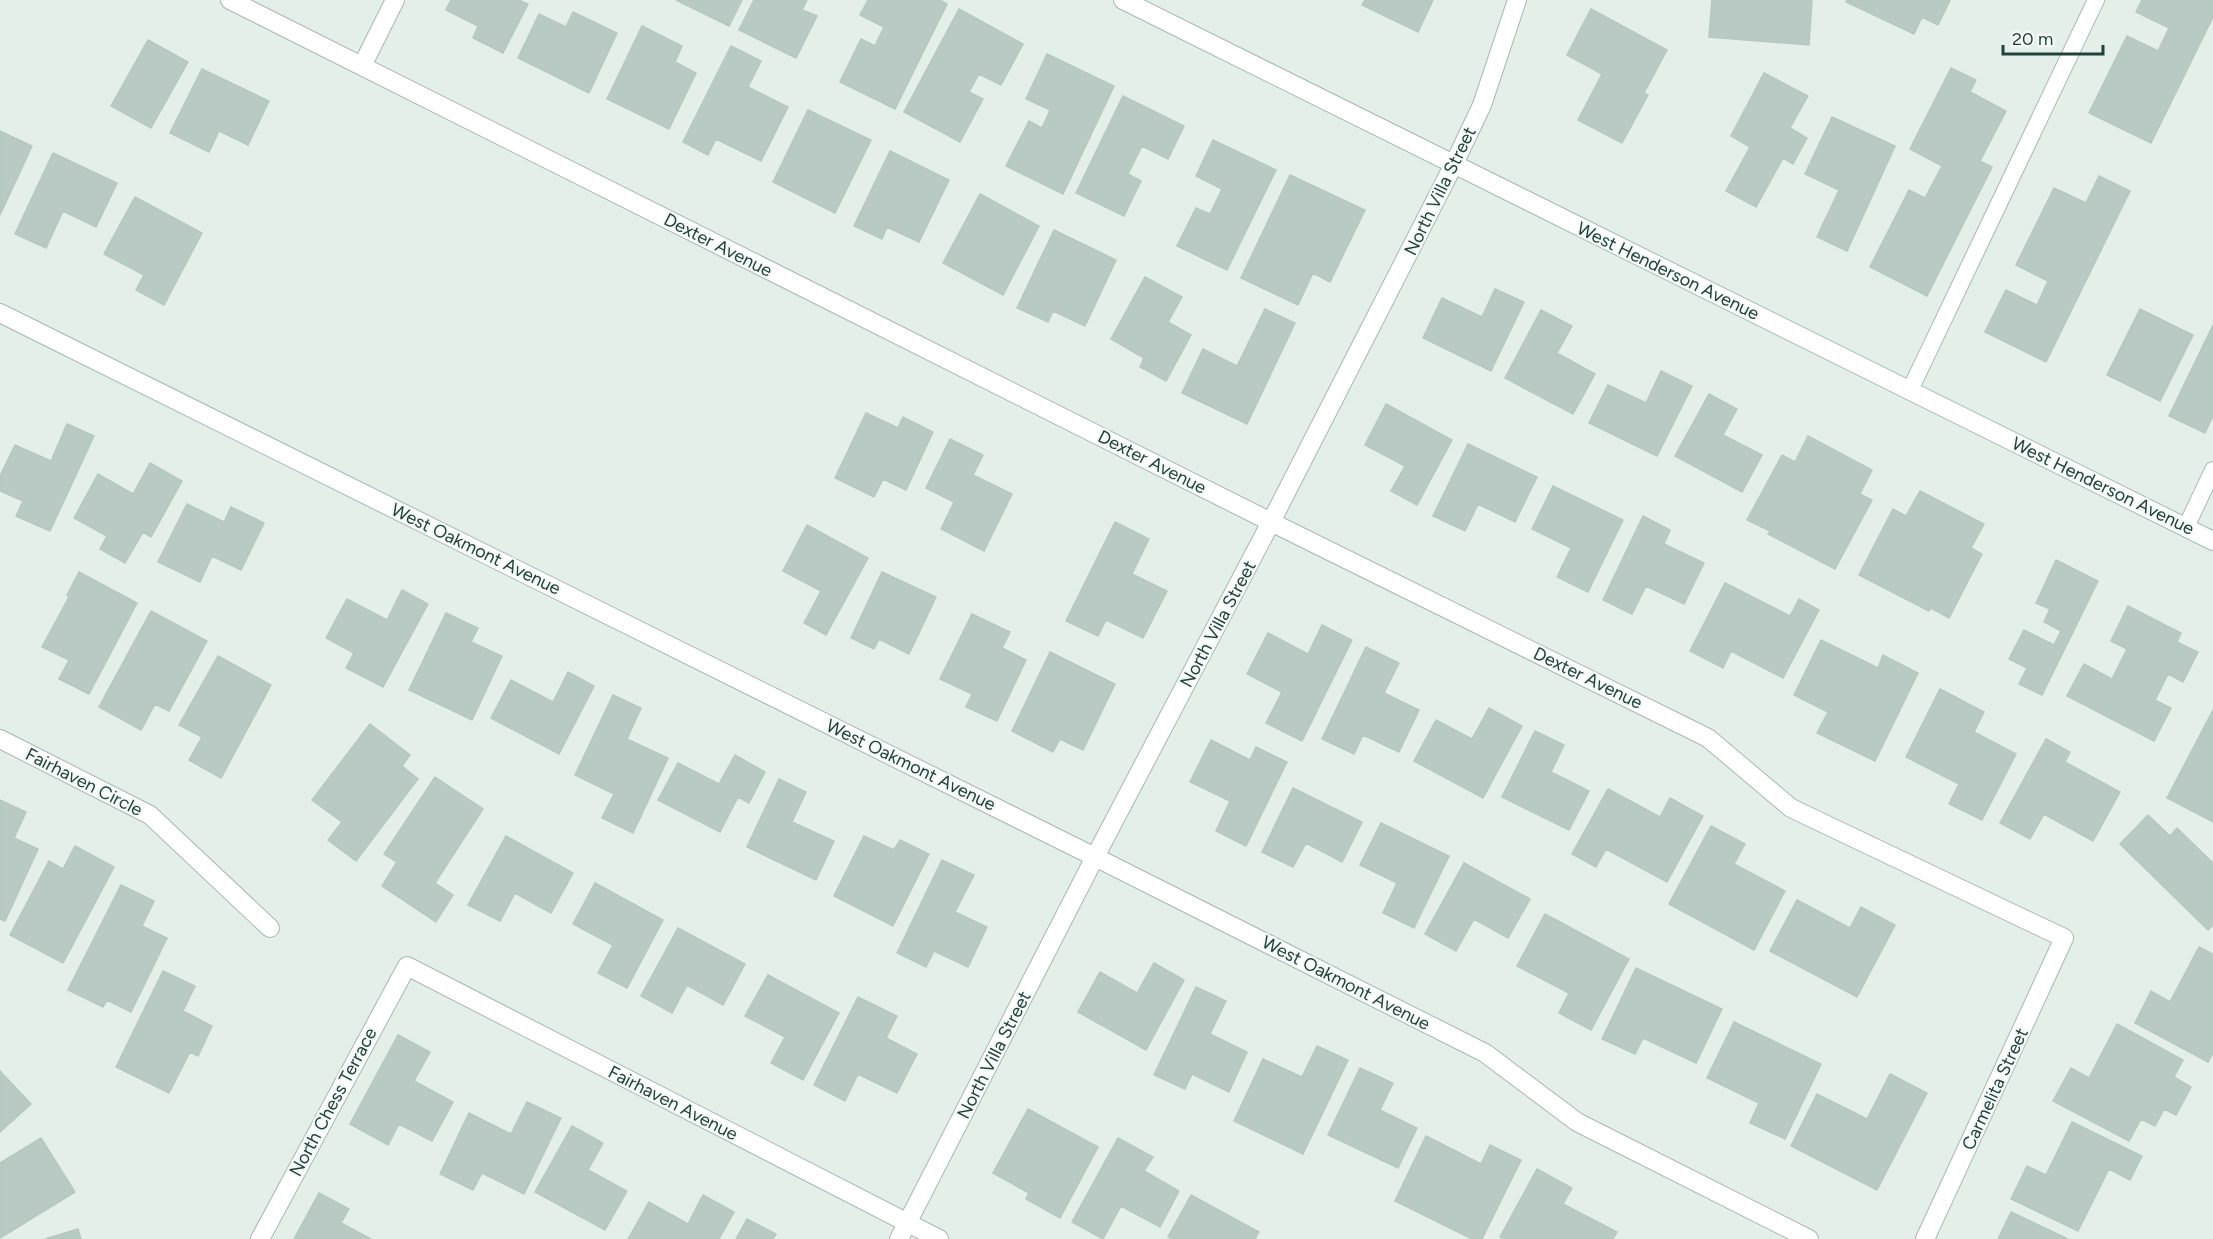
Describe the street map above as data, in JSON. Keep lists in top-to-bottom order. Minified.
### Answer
{"streets":{"street":["North Villa Street","Dexter Avenue","West Henderson Avenue","West Oakmont Avenue","Fairhaven Circle","Carmelita Street","North Chess Terrace","Fairhaven Avenue"]},"crossings":[["North Villa Street","Dexter Avenue"],["North Villa Street","West Henderson Avenue"],["North Villa Street","West Oakmont Avenue"],["North Villa Street","Fairhaven Avenue"],["Dexter Avenue","Carmelita Street"],["North Chess Terrace","Fairhaven Avenue"]],"scale_bar":"20 m"}
